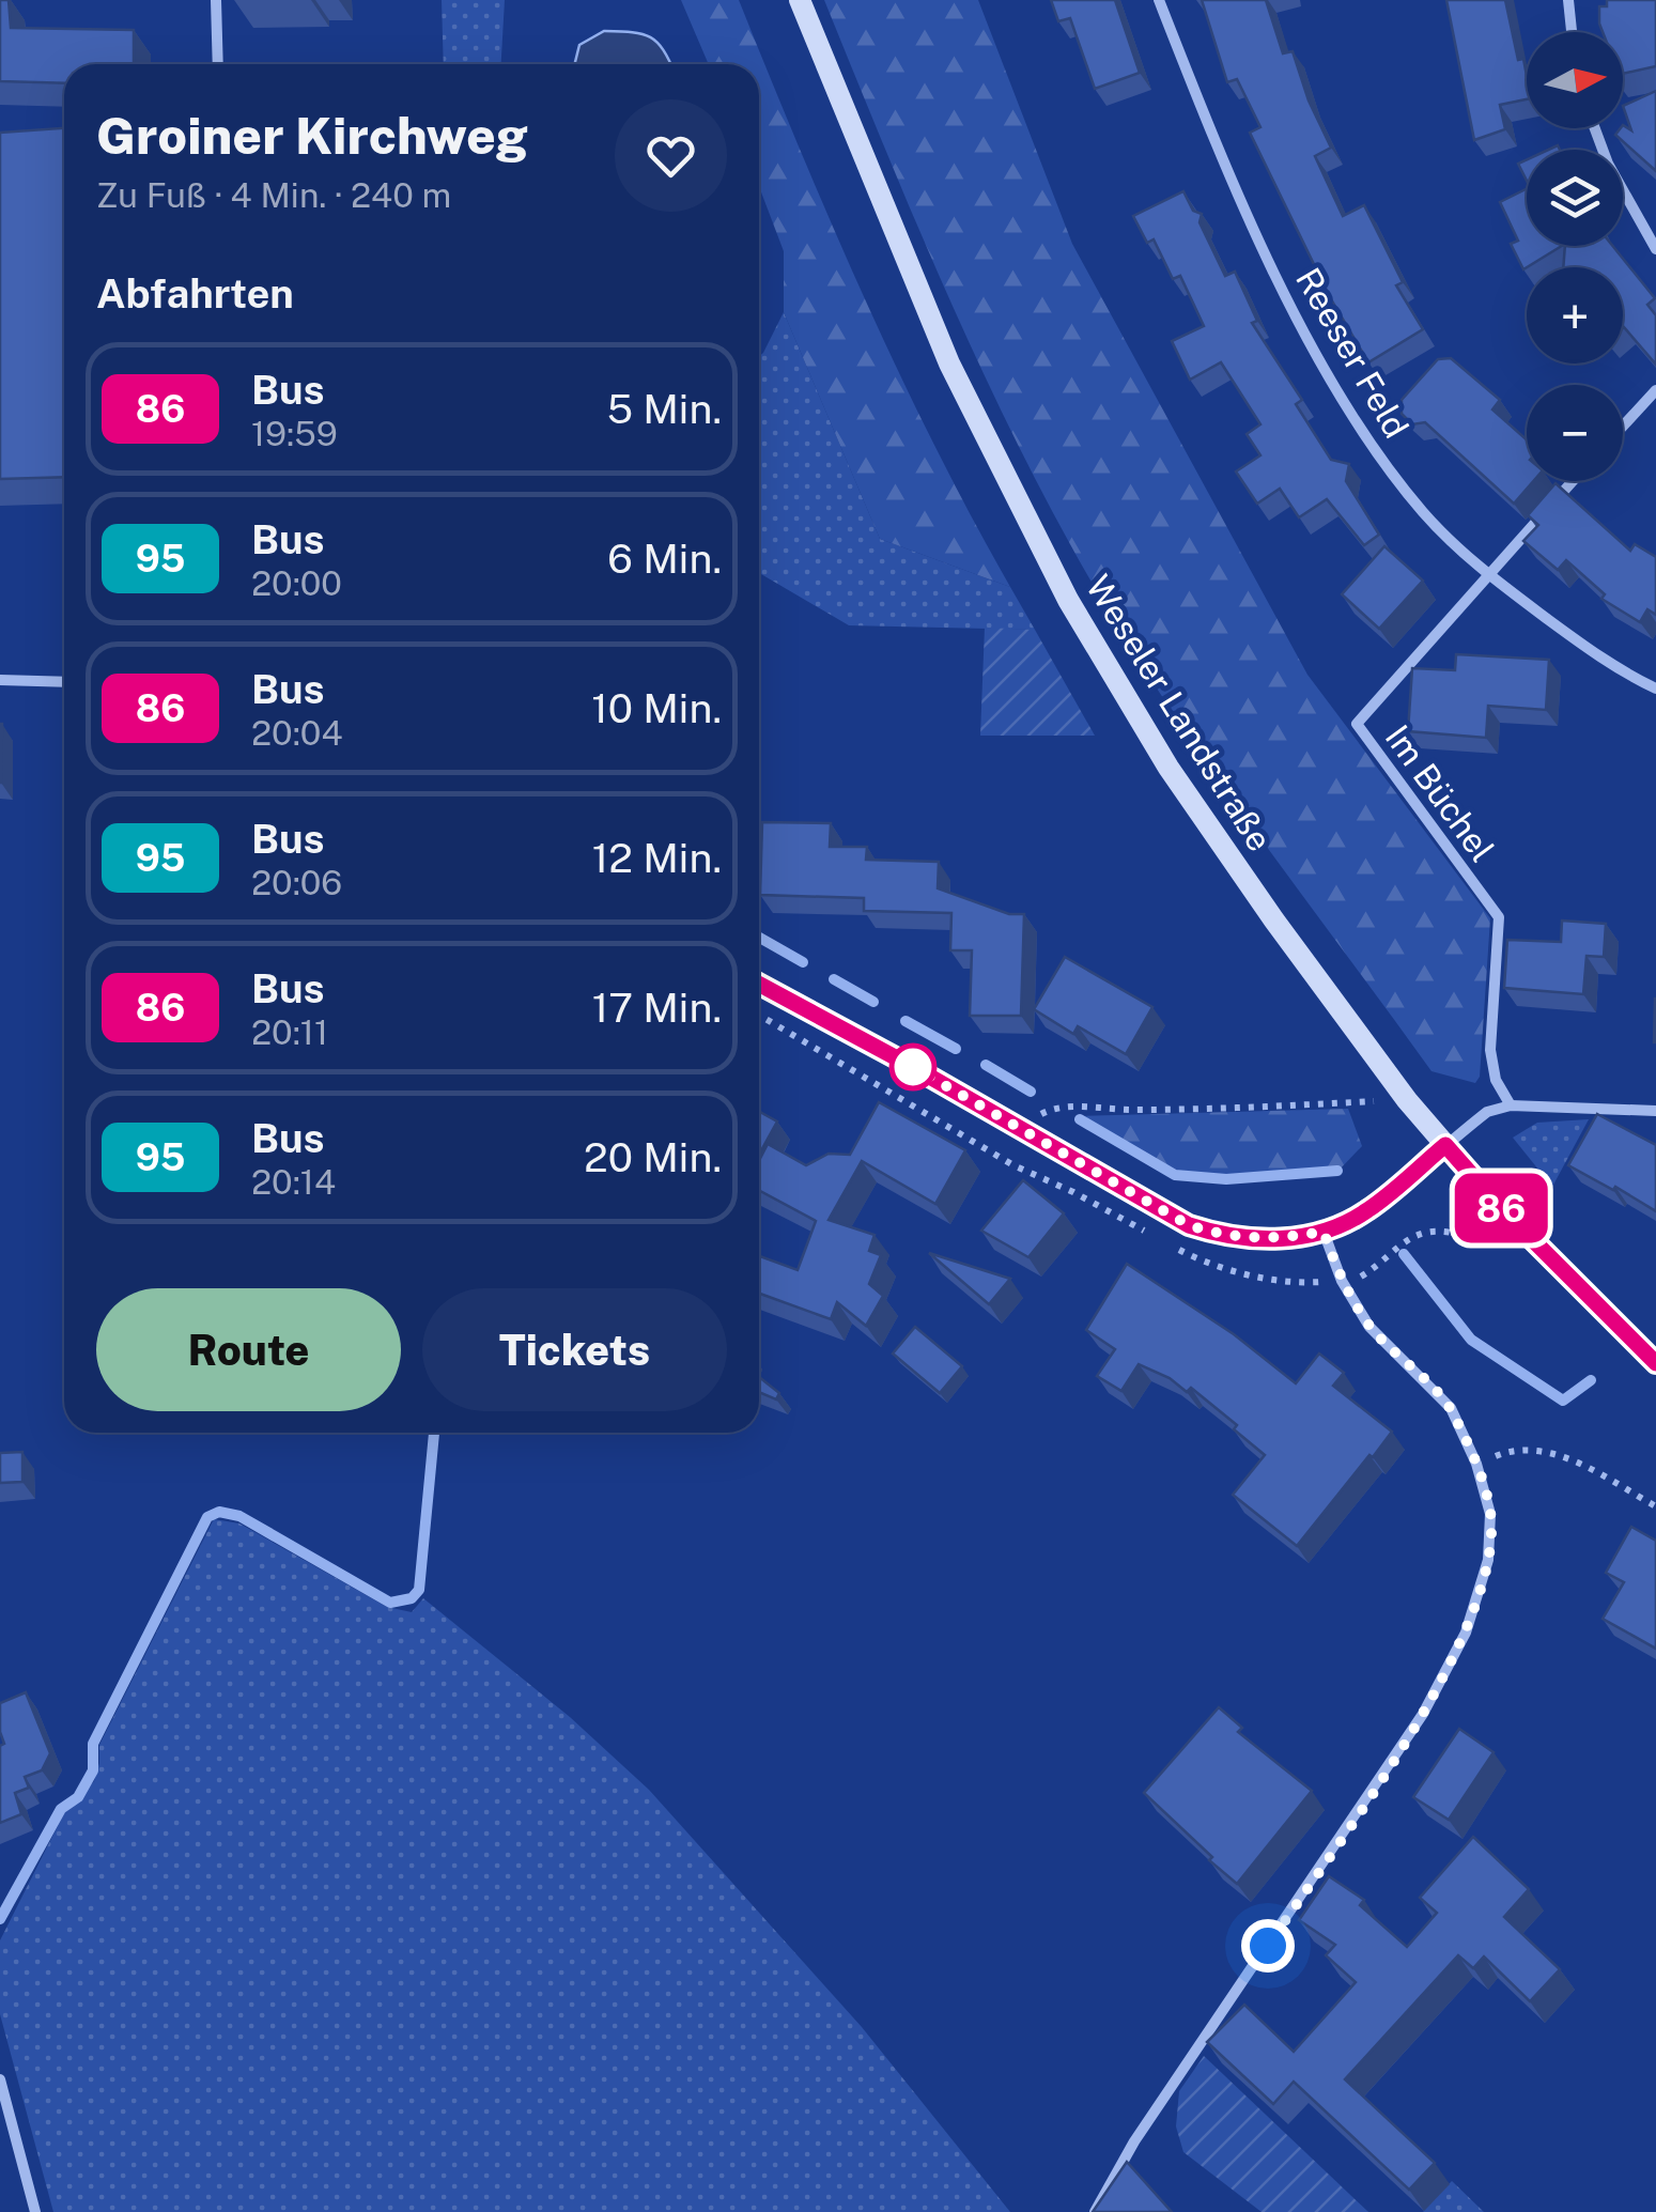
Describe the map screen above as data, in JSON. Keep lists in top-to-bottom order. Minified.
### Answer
{"streets":{"main road":["Weseler Landstraße"],"street":["Reeser Feld","Im Büchel"]},"crossings":[["Reeser Feld","Im Büchel"]],"lines":["bus line 86"],"north":"right","page":{"on_map":"86","map_buttons":["+","−"],"heading":[["Groiner Kirchweg","Zu Fuß · 4 Min. · 240 m"],"Abfahrten"],"list":[{"mark":"86","name":"Bus","note":"19:59","value":"5 Min."},{"mark":"95","name":"Bus","note":"20:00","value":"6 Min."},{"mark":"86","name":"Bus","note":"20:04","value":"10 Min."},{"mark":"95","name":"Bus","note":"20:06","value":"12 Min."},{"mark":"86","name":"Bus","note":"20:11","value":"17 Min."},{"mark":"95","name":"Bus","note":"20:14","value":"20 Min."}],"buttons":["Route","Tickets"]}}
